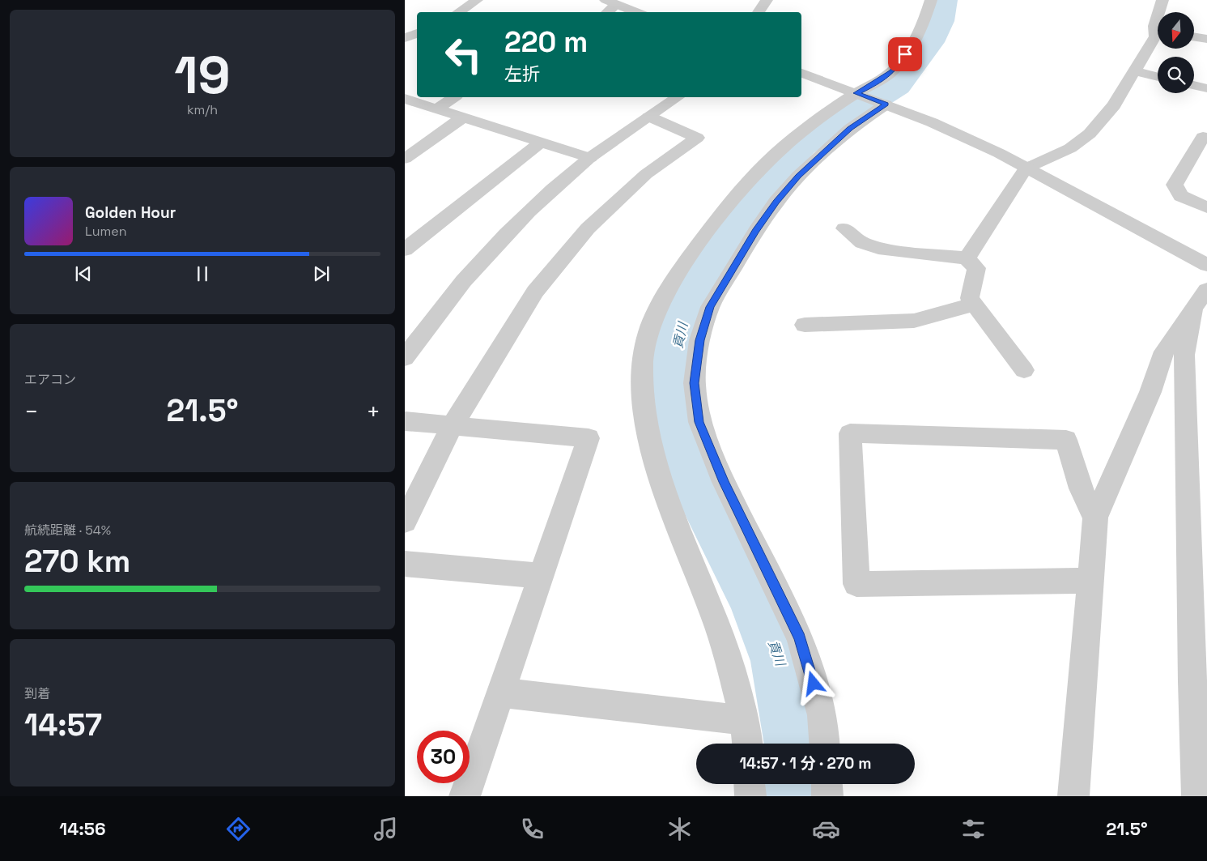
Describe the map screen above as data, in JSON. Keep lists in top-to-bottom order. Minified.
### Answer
{"water":["貢川"],"north":"bottom","page":{"tile":[["19","km/h"],"エアコン",["航続距離 · 54%","270 km"],["到着","14:57"]],"turn":["220 m","左折"],"song":["Golden Hour","Lumen"],"heat":["−","21.5°","+"],"limit":"30","trip":"14:57 · 1 分 · 270 m","tabs":["14:56","21.5°"]}}
